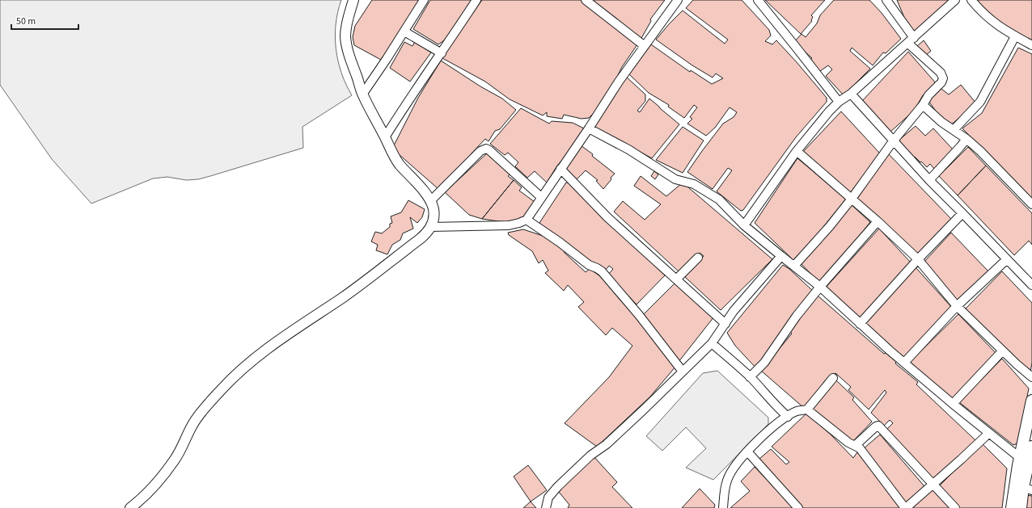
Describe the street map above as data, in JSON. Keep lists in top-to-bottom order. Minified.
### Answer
{"scale_bar":"50 m"}
